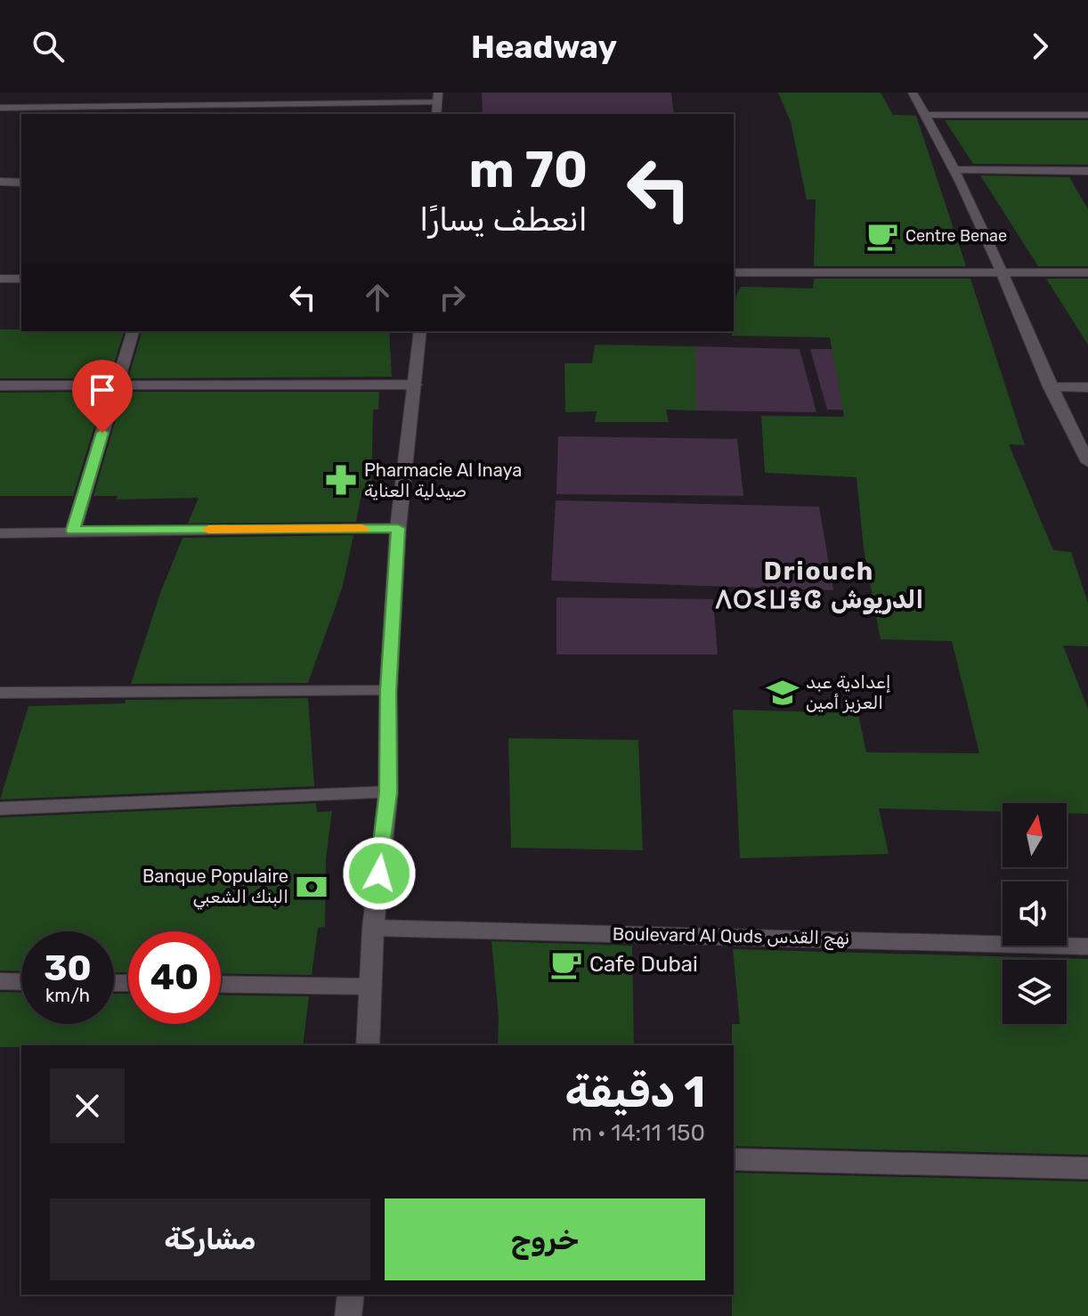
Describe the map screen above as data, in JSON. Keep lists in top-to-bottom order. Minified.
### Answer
{"streets":{"street":["Boulevard Al Quds نهج القدس"]},"districts":["Driouch ⴷⵔⵉⵡⴻⵛ الدريوش"],"places":{"cafe":["Centre Benae","Cafe Dubai"],"pharmacy":["Pharmacie Al Inaya صيدلية العناية"],"school or university":["إعدادية عبد العزيز أمين"],"bank":["Banque Populaire البنك الشعبي"]},"north":"top","page":{"header":"Headway","turn":["70 m","انعطف يسارًا"],"speed":"30 km/h","limit":"40","heading":["1 دقيقة","150 m · 14:11"],"buttons":["خروج","مشاركة"]}}
